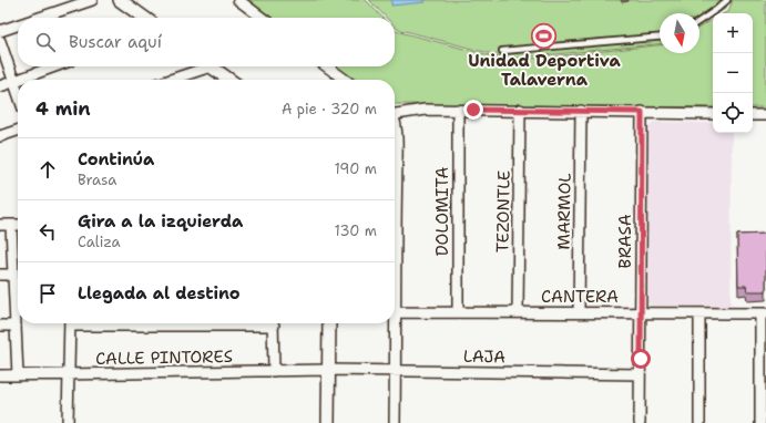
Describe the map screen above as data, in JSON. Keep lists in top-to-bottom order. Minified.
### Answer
{"streets":{"street":["DOLOMITA","TEZONTLE","MARMOL","BRASA","CANTERA","LAJA","CALLE PINTORES"]},"crossings":[["DOLOMITA","CANTERA"],["TEZONTLE","CANTERA"],["MARMOL","CANTERA"],["BRASA","CANTERA"],["BRASA","LAJA"],["LAJA","CALLE PINTORES"]],"places":{"sports":["Unidad Deportiva Talaverna"]},"north":"bottom","page":{"map_buttons":["+","−"],"search":"Buscar aquí","heading":["4 min","A pie · 320 m"],"list":[["Continúa","Brasa","190 m"],["Gira a la izquierda","Caliza","130 m"],"Llegada al destino"]}}
